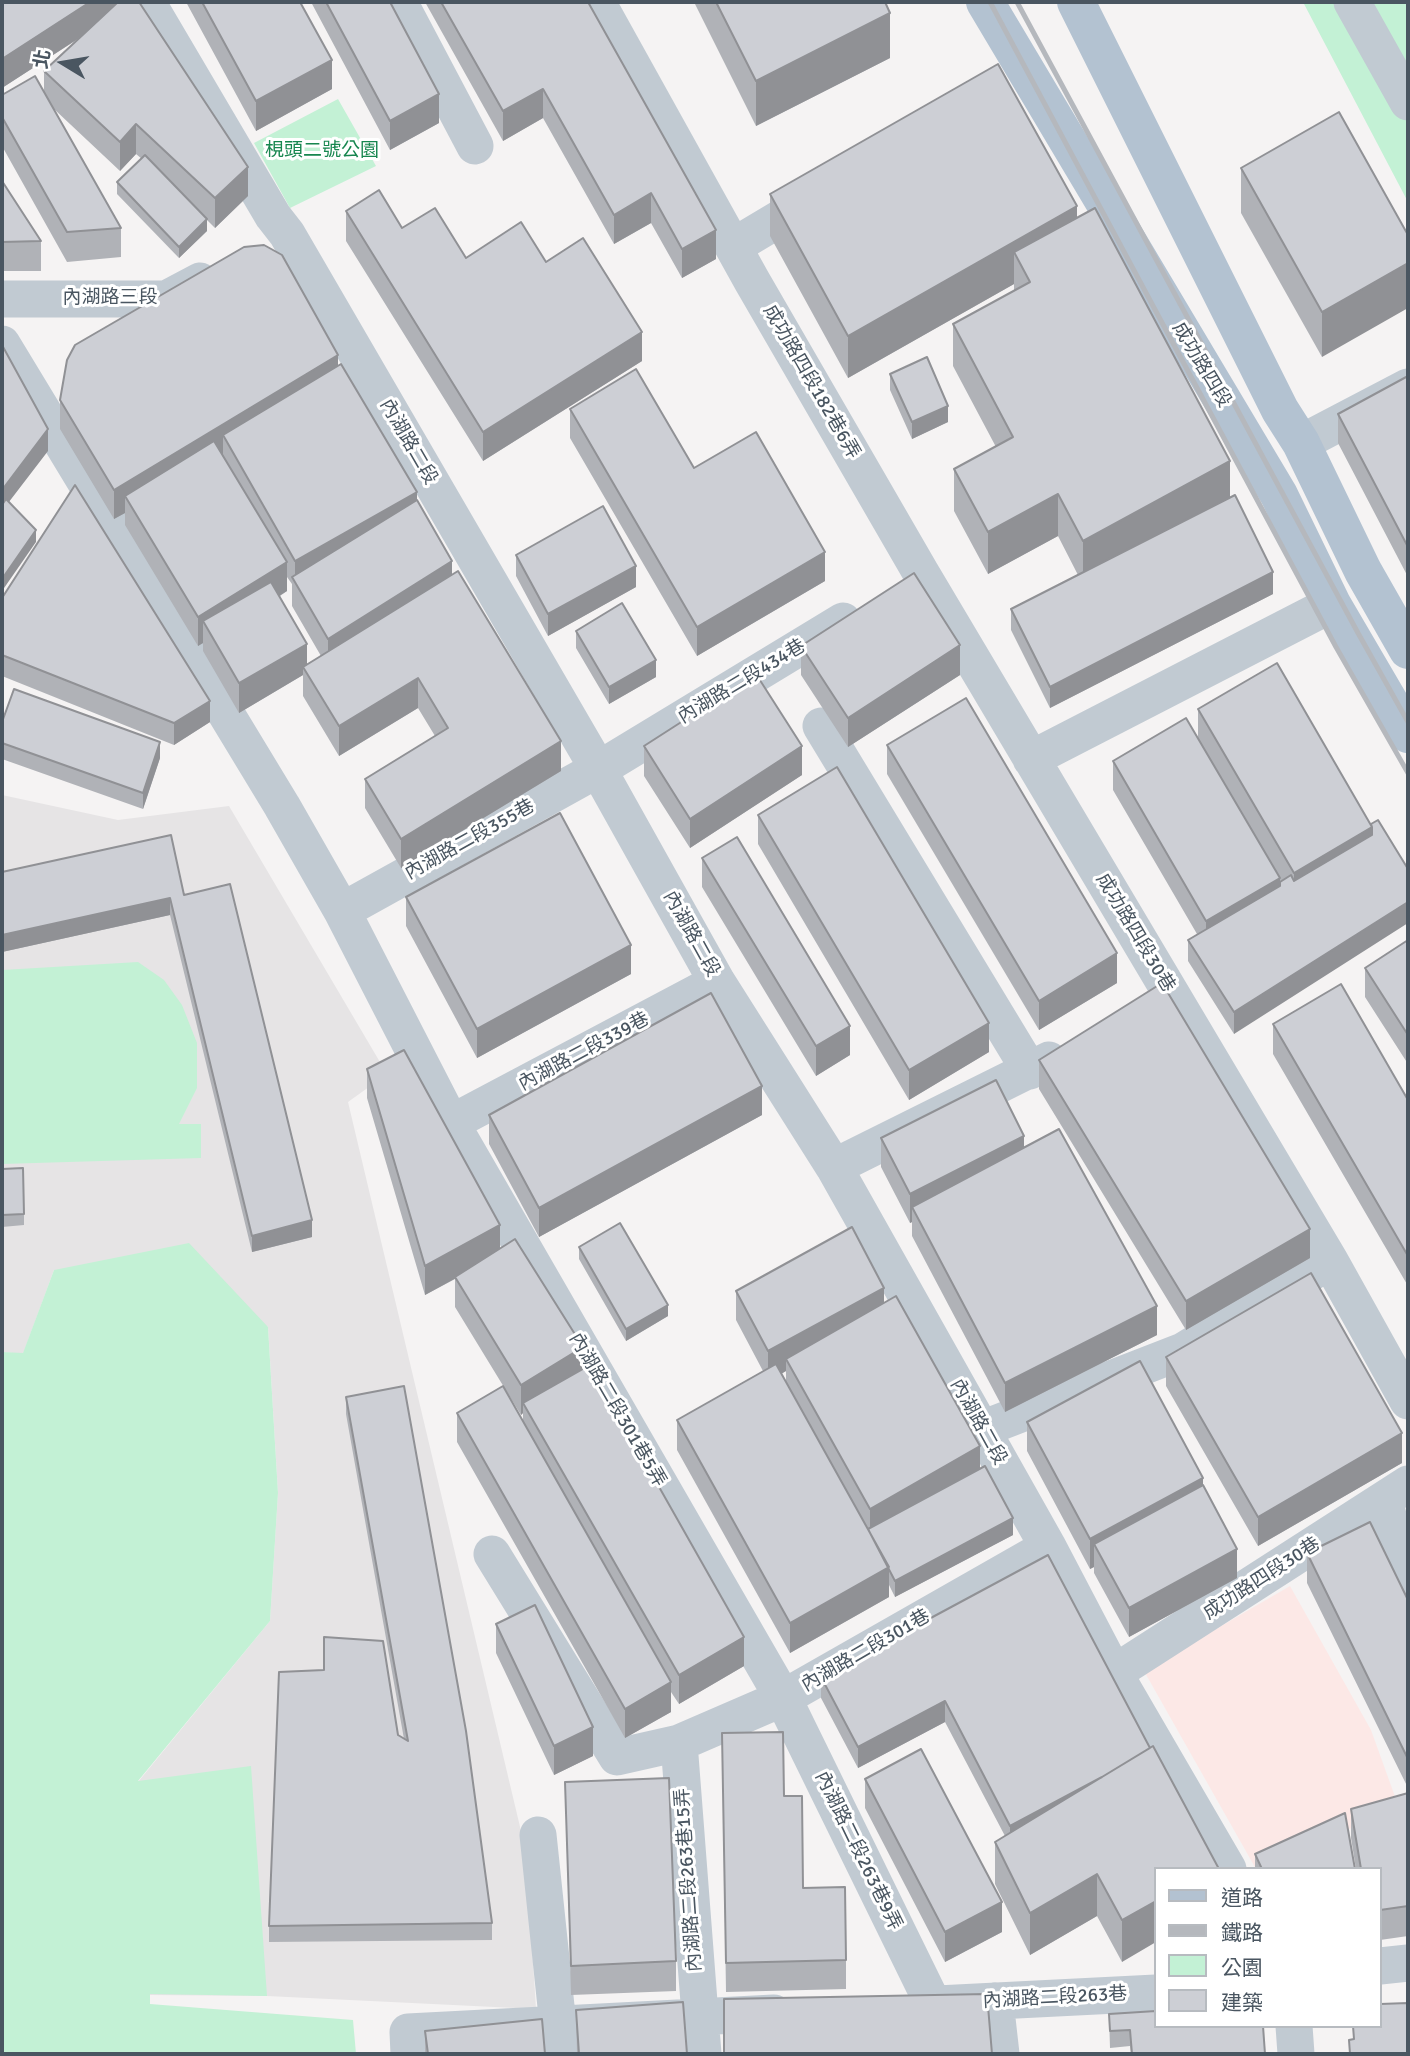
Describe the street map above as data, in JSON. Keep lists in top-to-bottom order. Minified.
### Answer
{"streets":{"main road":["成功路四段"],"street":["內湖路三段","成功路四段182巷6弄","內湖路二段","內湖路二段434巷","內湖路二段355巷","成功路四段30巷","內湖路二段339巷","內湖路二段301巷5弄","內湖路二段301巷","內湖路二段263巷9弄","內湖路二段263巷15弄","內湖路二段263巷"]},"crossings":[["成功路四段182巷6弄","內湖路二段434巷"],["成功路四段182巷6弄","成功路四段30巷"],["內湖路二段","內湖路二段434巷"],["內湖路二段","內湖路二段355巷"],["內湖路二段","成功路四段30巷"],["內湖路二段","內湖路二段339巷"],["內湖路二段","內湖路二段301巷"],["內湖路二段434巷","內湖路二段355巷"],["內湖路二段355巷","內湖路二段301巷5弄"],["內湖路二段339巷","內湖路二段301巷5弄"],["內湖路二段301巷5弄","內湖路二段301巷"],["內湖路二段301巷5弄","內湖路二段263巷9弄"],["內湖路二段301巷","內湖路二段263巷9弄"],["內湖路二段301巷","內湖路二段263巷15弄"],["內湖路二段263巷9弄","內湖路二段263巷"]],"parks":["梘頭二號公園"],"legend":["道路","鐵路","公園","建築"],"north":"left"}
